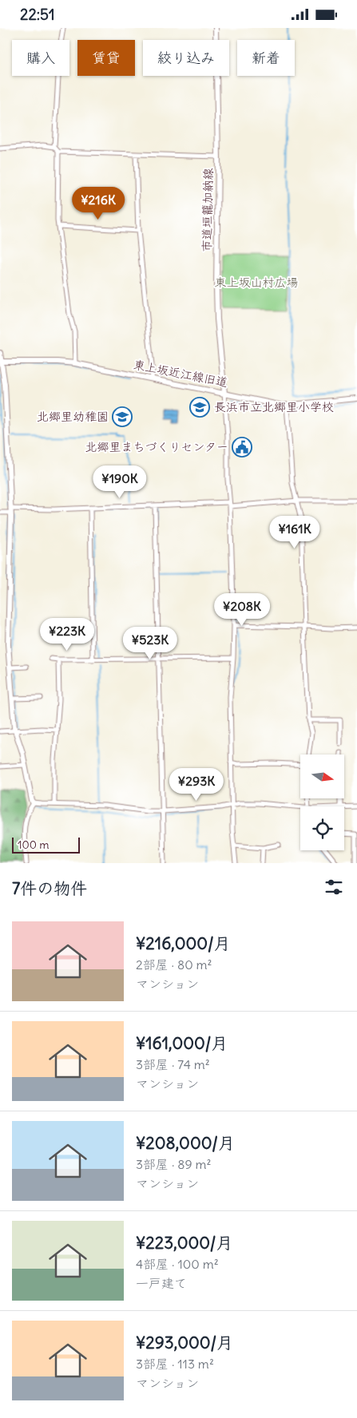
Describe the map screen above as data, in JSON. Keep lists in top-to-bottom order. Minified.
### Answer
{"streets":{"street":["市道垣籠加納線","東上坂近江線旧道"]},"crossings":[["市道垣籠加納線","東上坂近江線旧道"]],"parks":["東上坂山村広場"],"places":{"school or university":["長浜市立北郷里小学校","北郷里幼稚園"],"public building":["北郷里まちづくりセンター"]},"scale_bar":"100 m","north":"right","page":{"status":"22:51","chip":["購入","賃貸","絞り込み","新着"],"price":["¥216K","¥190K","¥161K","¥208K","¥223K","¥523K","¥293K"],"scale":"100 m","heading":"7件の物件","list":[{"name":"¥216,000/月","note":"2部屋 · 80 m² · マンション"},{"name":"¥161,000/月","note":"3部屋 · 74 m² · マンション"},{"name":"¥208,000/月","note":"3部屋 · 89 m² · マンション"},{"name":"¥223,000/月","note":"4部屋 · 100 m² · 一戸建て"},{"name":"¥293,000/月","note":"3部屋 · 113 m² · マンション"}]}}
